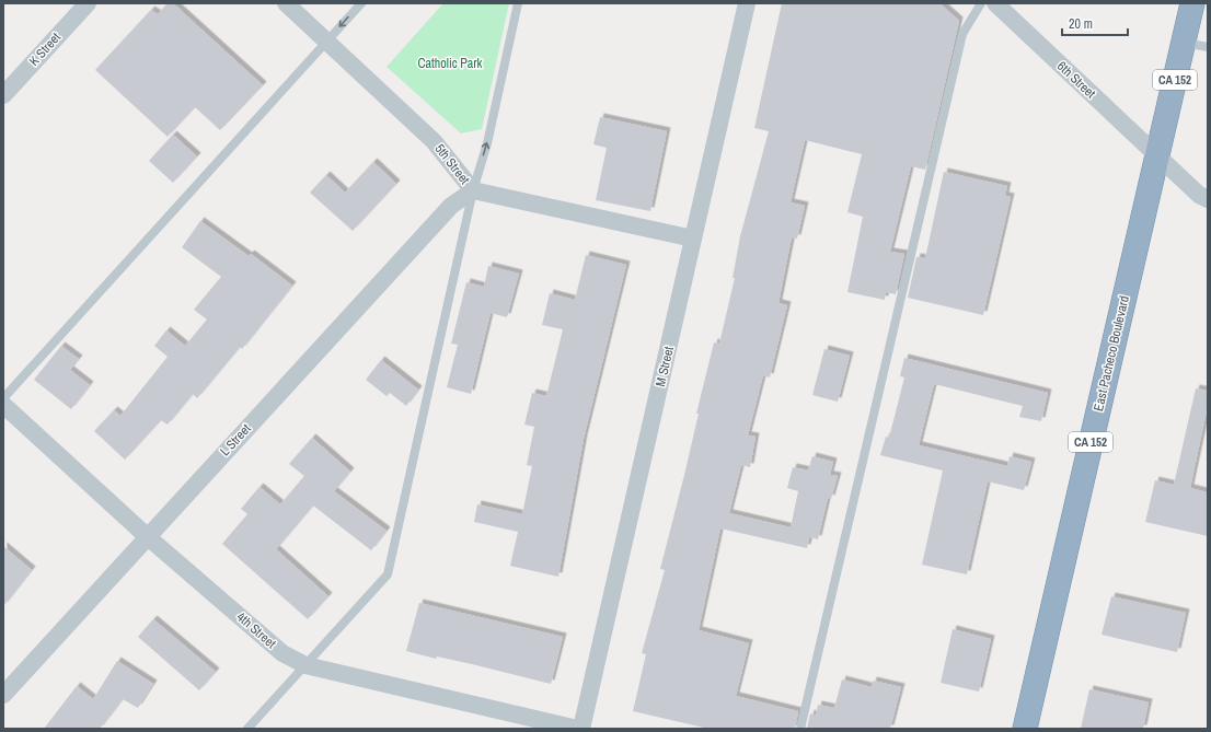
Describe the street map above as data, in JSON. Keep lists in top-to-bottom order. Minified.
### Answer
{"streets":{"highway":["CA 152","East Pacheco Boulevard"],"street":["K Street","6th Street","5th Street","M Street","L Street","4th Street"]},"crossings":[["6th Street","East Pacheco Boulevard"],["5th Street","M Street"],["5th Street","L Street"],["L Street","4th Street"]],"parks":["Catholic Park"],"scale_bar":"20 m"}
